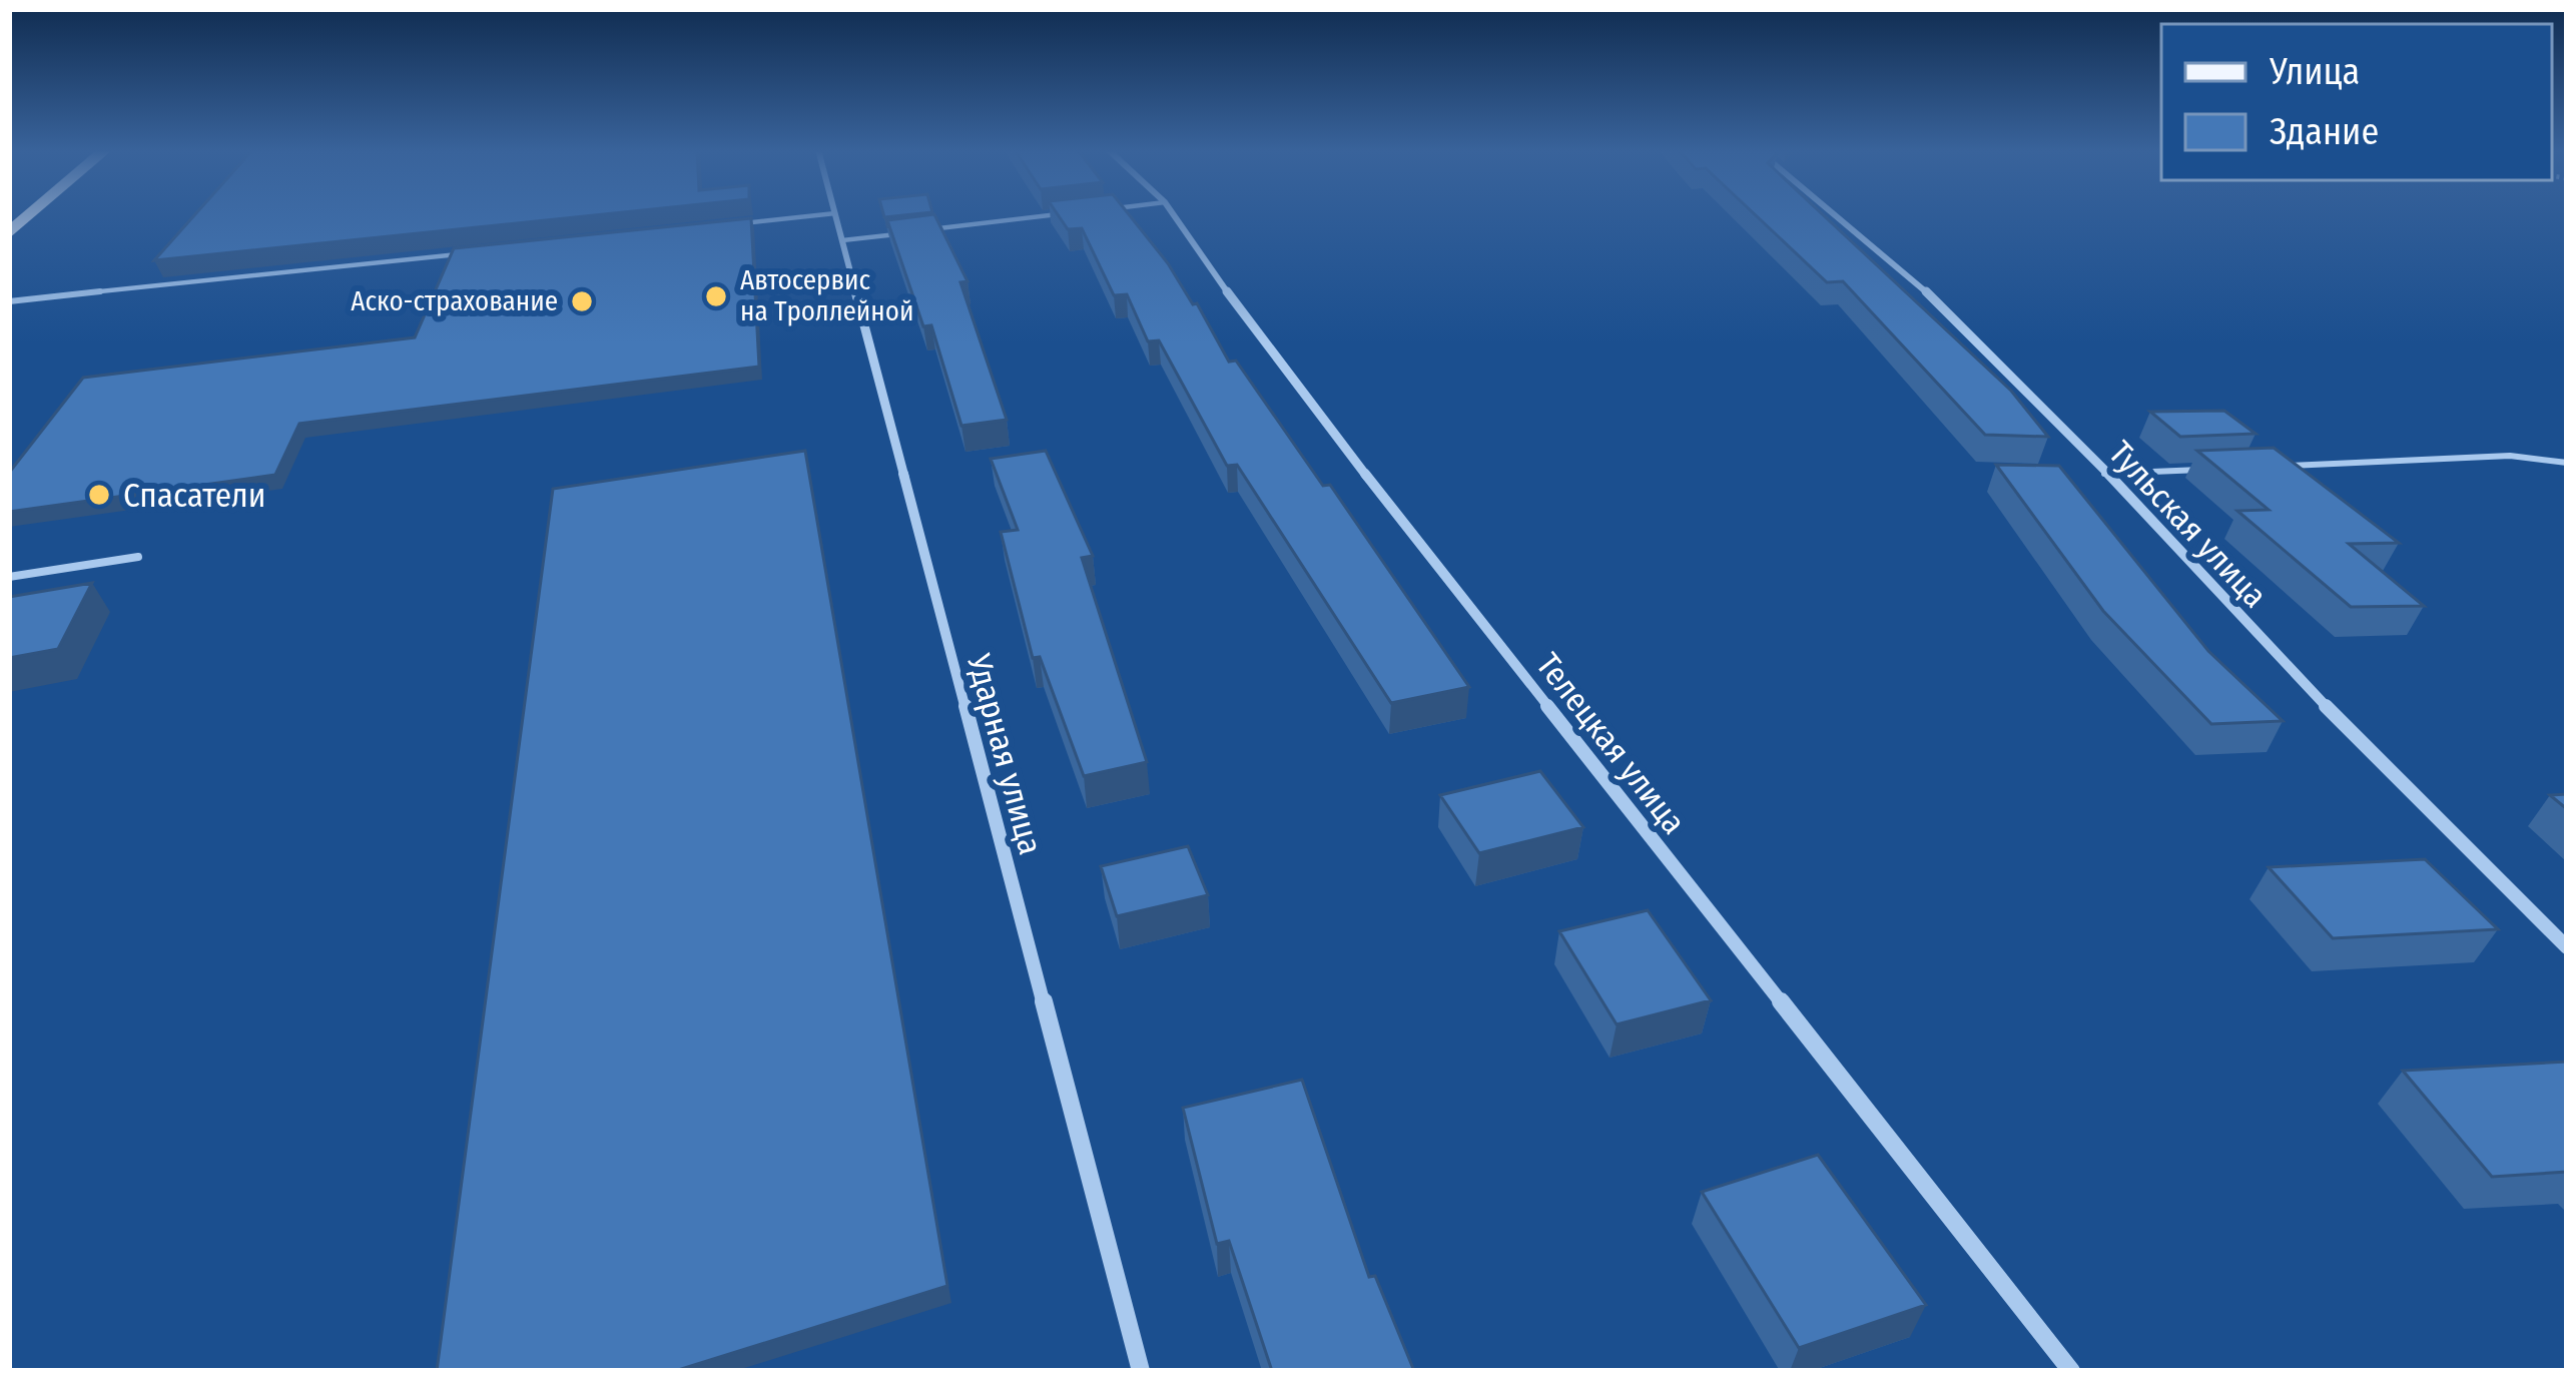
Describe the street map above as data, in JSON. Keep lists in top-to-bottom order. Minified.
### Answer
{"streets":{"street":["Тульская улица","Телецкая улица","Ударная улица"]},"places":["Автосервис на Троллейной","Аско-страхование","Спасатели"],"legend":["Улица","Здание"]}
